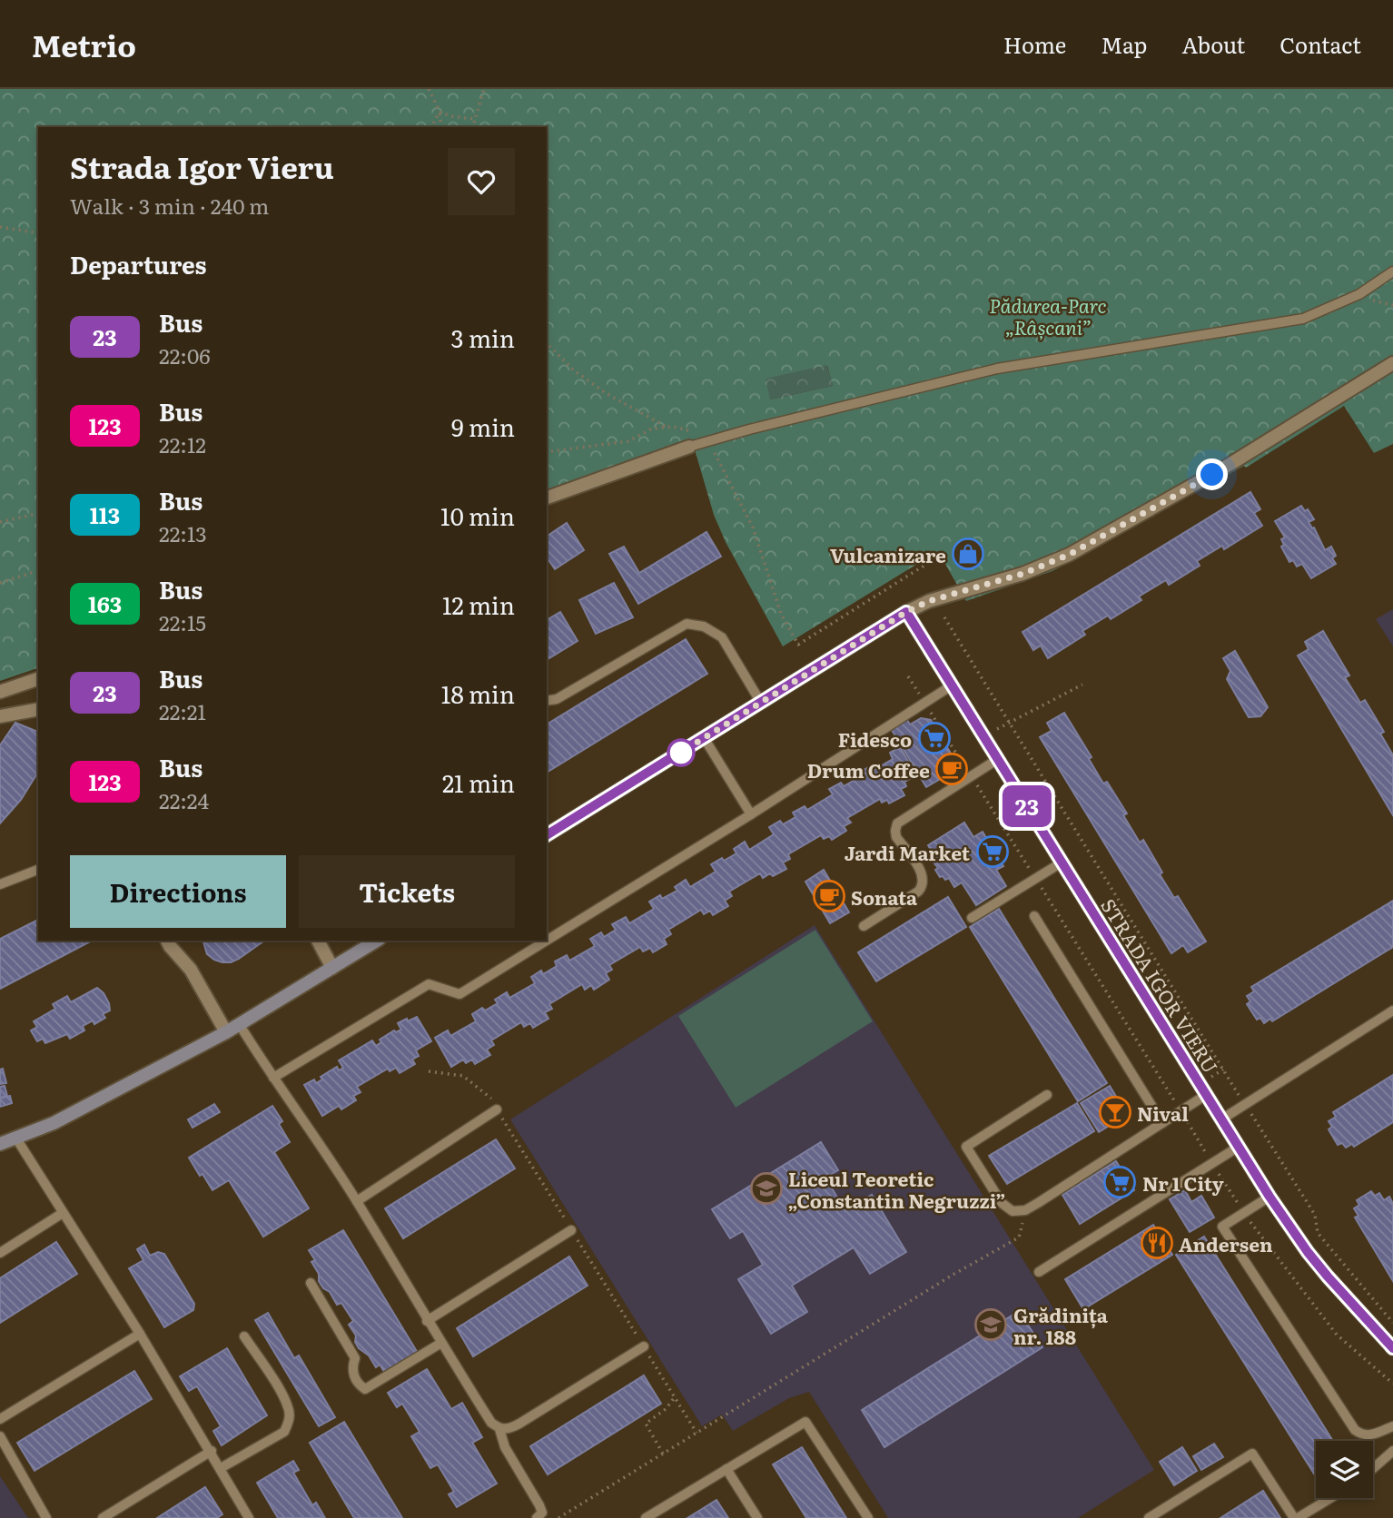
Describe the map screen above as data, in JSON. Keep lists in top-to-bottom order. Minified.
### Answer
{"streets":{"main road":["STRADA IGOR VIERU"]},"parks":["Pădurea-Parc „Râșcani”"],"places":{"shop":["Vulcanizare"],"supermarket":["Fidesco","Jardi Market","Nr 1 City"],"cafe":["Drum Coffee","Sonata"],"bar":["Nival"],"school or university":["Liceul Teoretic „Constantin Negruzzi”","Grădinița nr. 188"],"restaurant":["Andersen"]},"lines":["bus line 23"],"page":{"header":"Metrio","nav":["Home","Map","About","Contact"],"on_map":"23","heading":[["Strada Igor Vieru","Walk · 3 min · 240 m"],"Departures"],"list":[{"mark":"23","name":"Bus","note":"22:06","value":"3 min"},{"mark":"123","name":"Bus","note":"22:12","value":"9 min"},{"mark":"113","name":"Bus","note":"22:13","value":"10 min"},{"mark":"163","name":"Bus","note":"22:15","value":"12 min"},{"mark":"23","name":"Bus","note":"22:21","value":"18 min"},{"mark":"123","name":"Bus","note":"22:24","value":"21 min"}],"buttons":["Directions","Tickets"]}}
